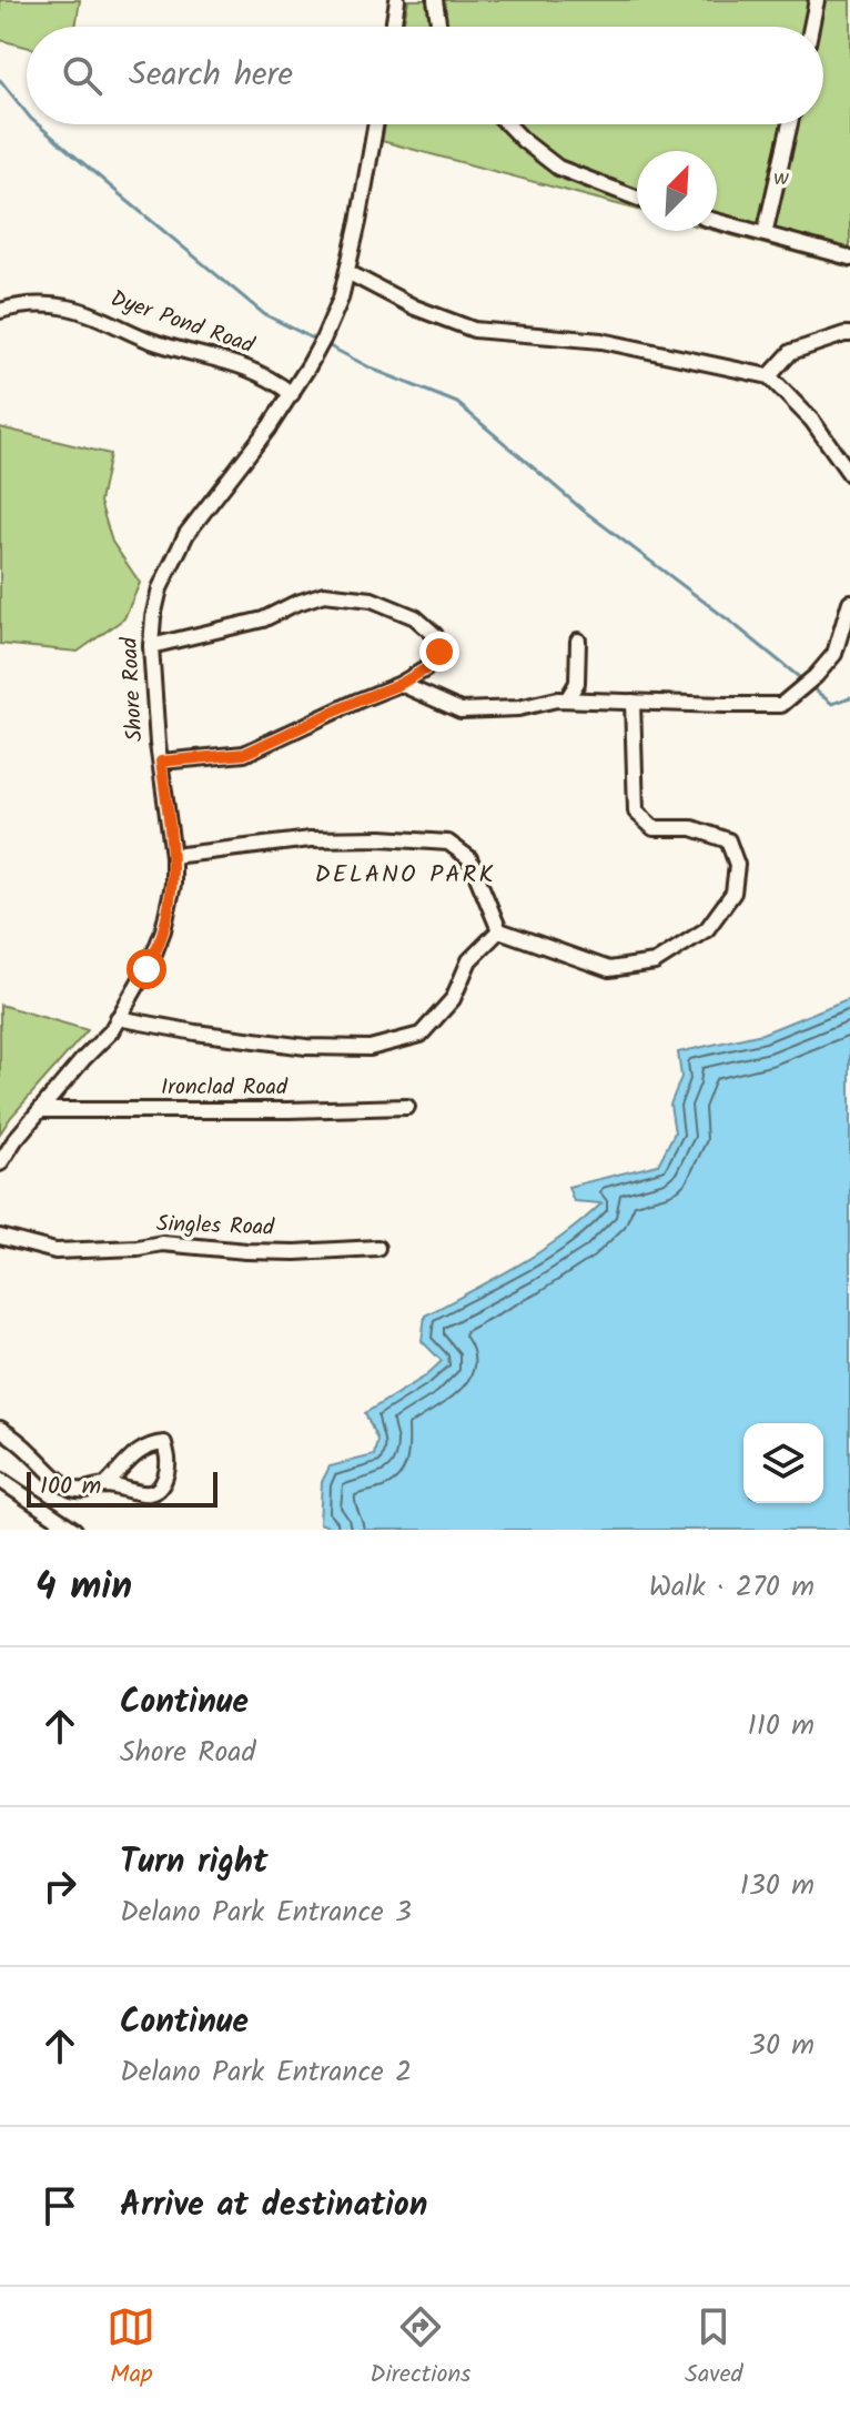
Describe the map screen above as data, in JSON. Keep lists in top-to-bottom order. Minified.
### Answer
{"streets":{"street":["Dyer Pond Road","Shore Road","Ironclad Road","Singles Road"]},"crossings":[["Dyer Pond Road","Shore Road"],["Shore Road","Ironclad Road"]],"districts":["DELANO PARK"],"parks":["w"],"scale_bar":"100 m","north":"top right","page":{"search":"Search here","scale":"100 m","heading":["4 min","Walk · 270 m"],"list":[["Continue","Shore Road","110 m"],["Turn right","Delano Park Entrance 3","130 m"],["Continue","Delano Park Entrance 2","30 m"],"Arrive at destination"],"nav":["Map","Directions","Saved"]}}
